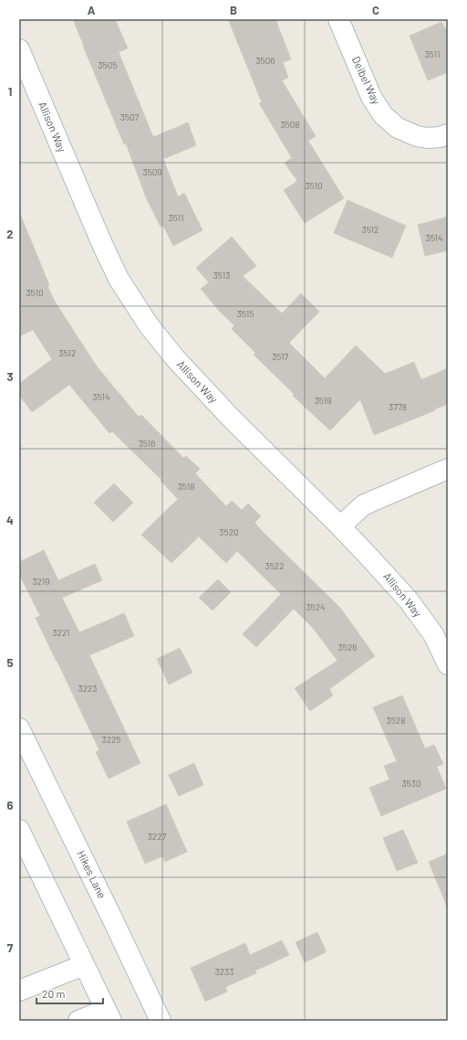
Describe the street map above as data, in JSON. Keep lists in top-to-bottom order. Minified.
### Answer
{"streets":{"street":["Deibel Way","Allison Way","Hikes Lane"]},"house_numbers":["3511","3506","3505","3507","3508","3509","3510","3511","3512","3514","3513","3510","3515","3512","3517","3514","3519","3778","3516","3518","3520","3522","3219","3524","3221","3526","3223","3528","3225","3530","3227","3233"],"scale_bar":"20 m","grid":{"columns":["A","B","C"],"rows":["1","2","3","4","5","6","7"]}}
